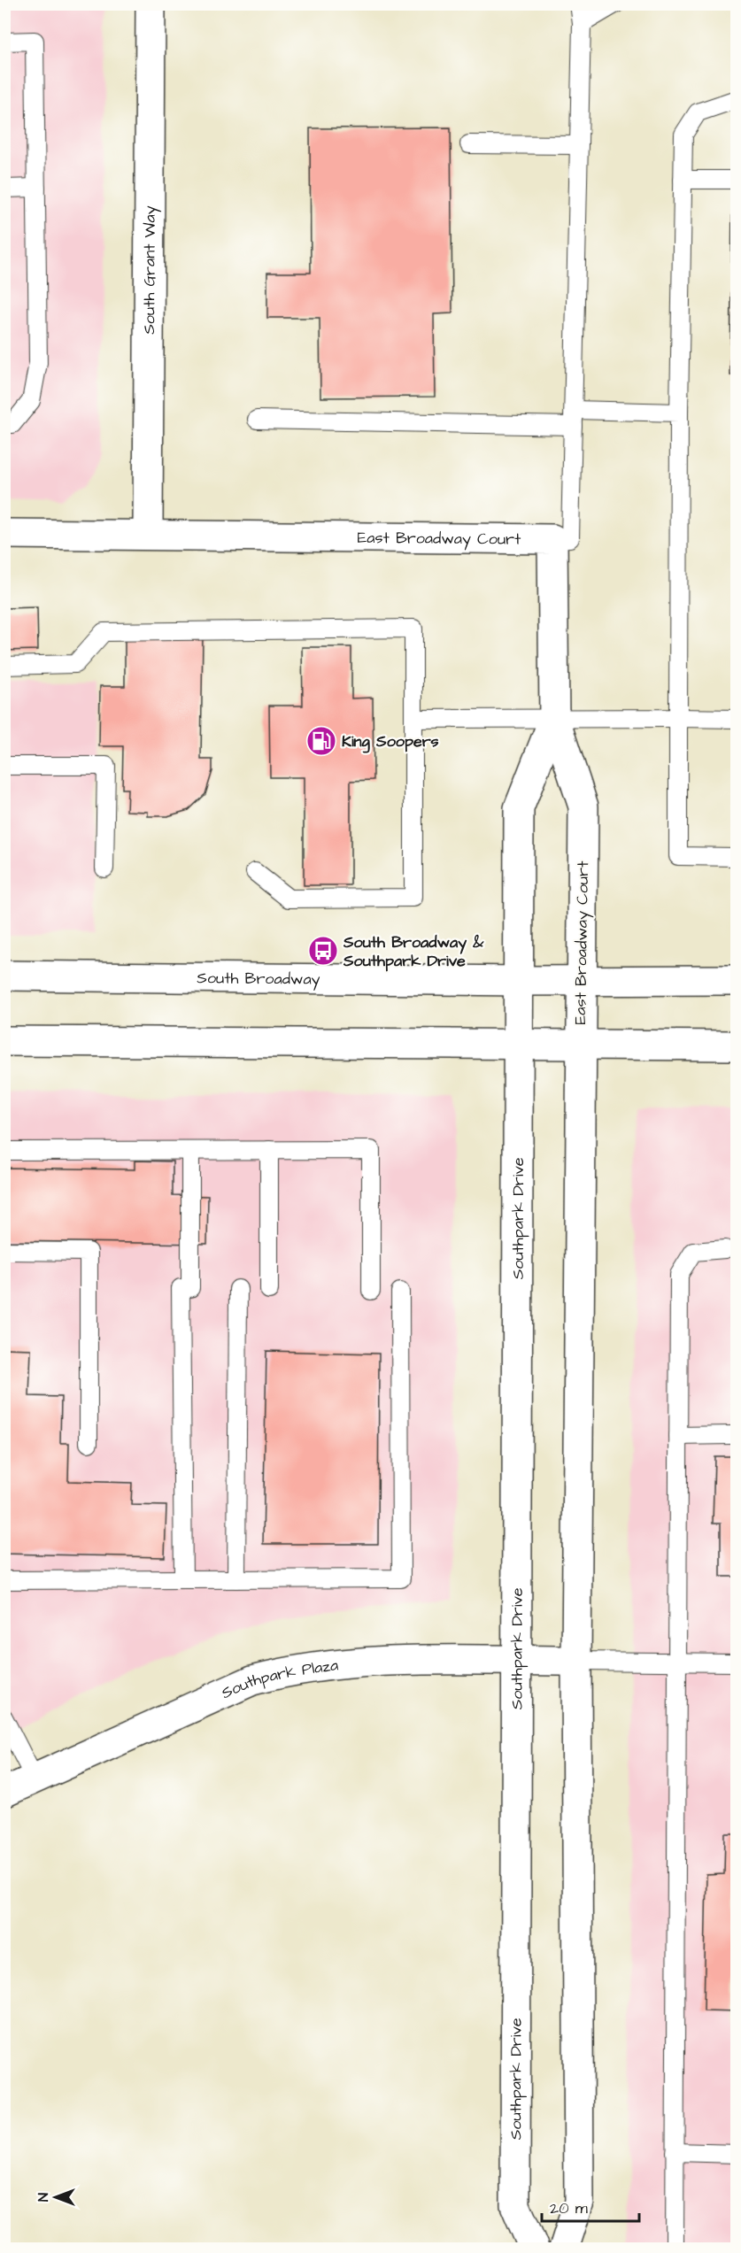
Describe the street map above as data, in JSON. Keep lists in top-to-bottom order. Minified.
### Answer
{"streets":{"street":["South Grant Way","East Broadway Court","South Broadway","Southpark Drive","Southpark Plaza"]},"crossings":[["South Grant Way","East Broadway Court"],["East Broadway Court","South Broadway"],["East Broadway Court","Southpark Drive"],["Southpark Drive","Southpark Plaza"]],"places":{"fuel station":["King Soopers"],"bus stop":["South Broadway & Southpark Drive"]},"scale_bar":"20 m","north":"left"}
